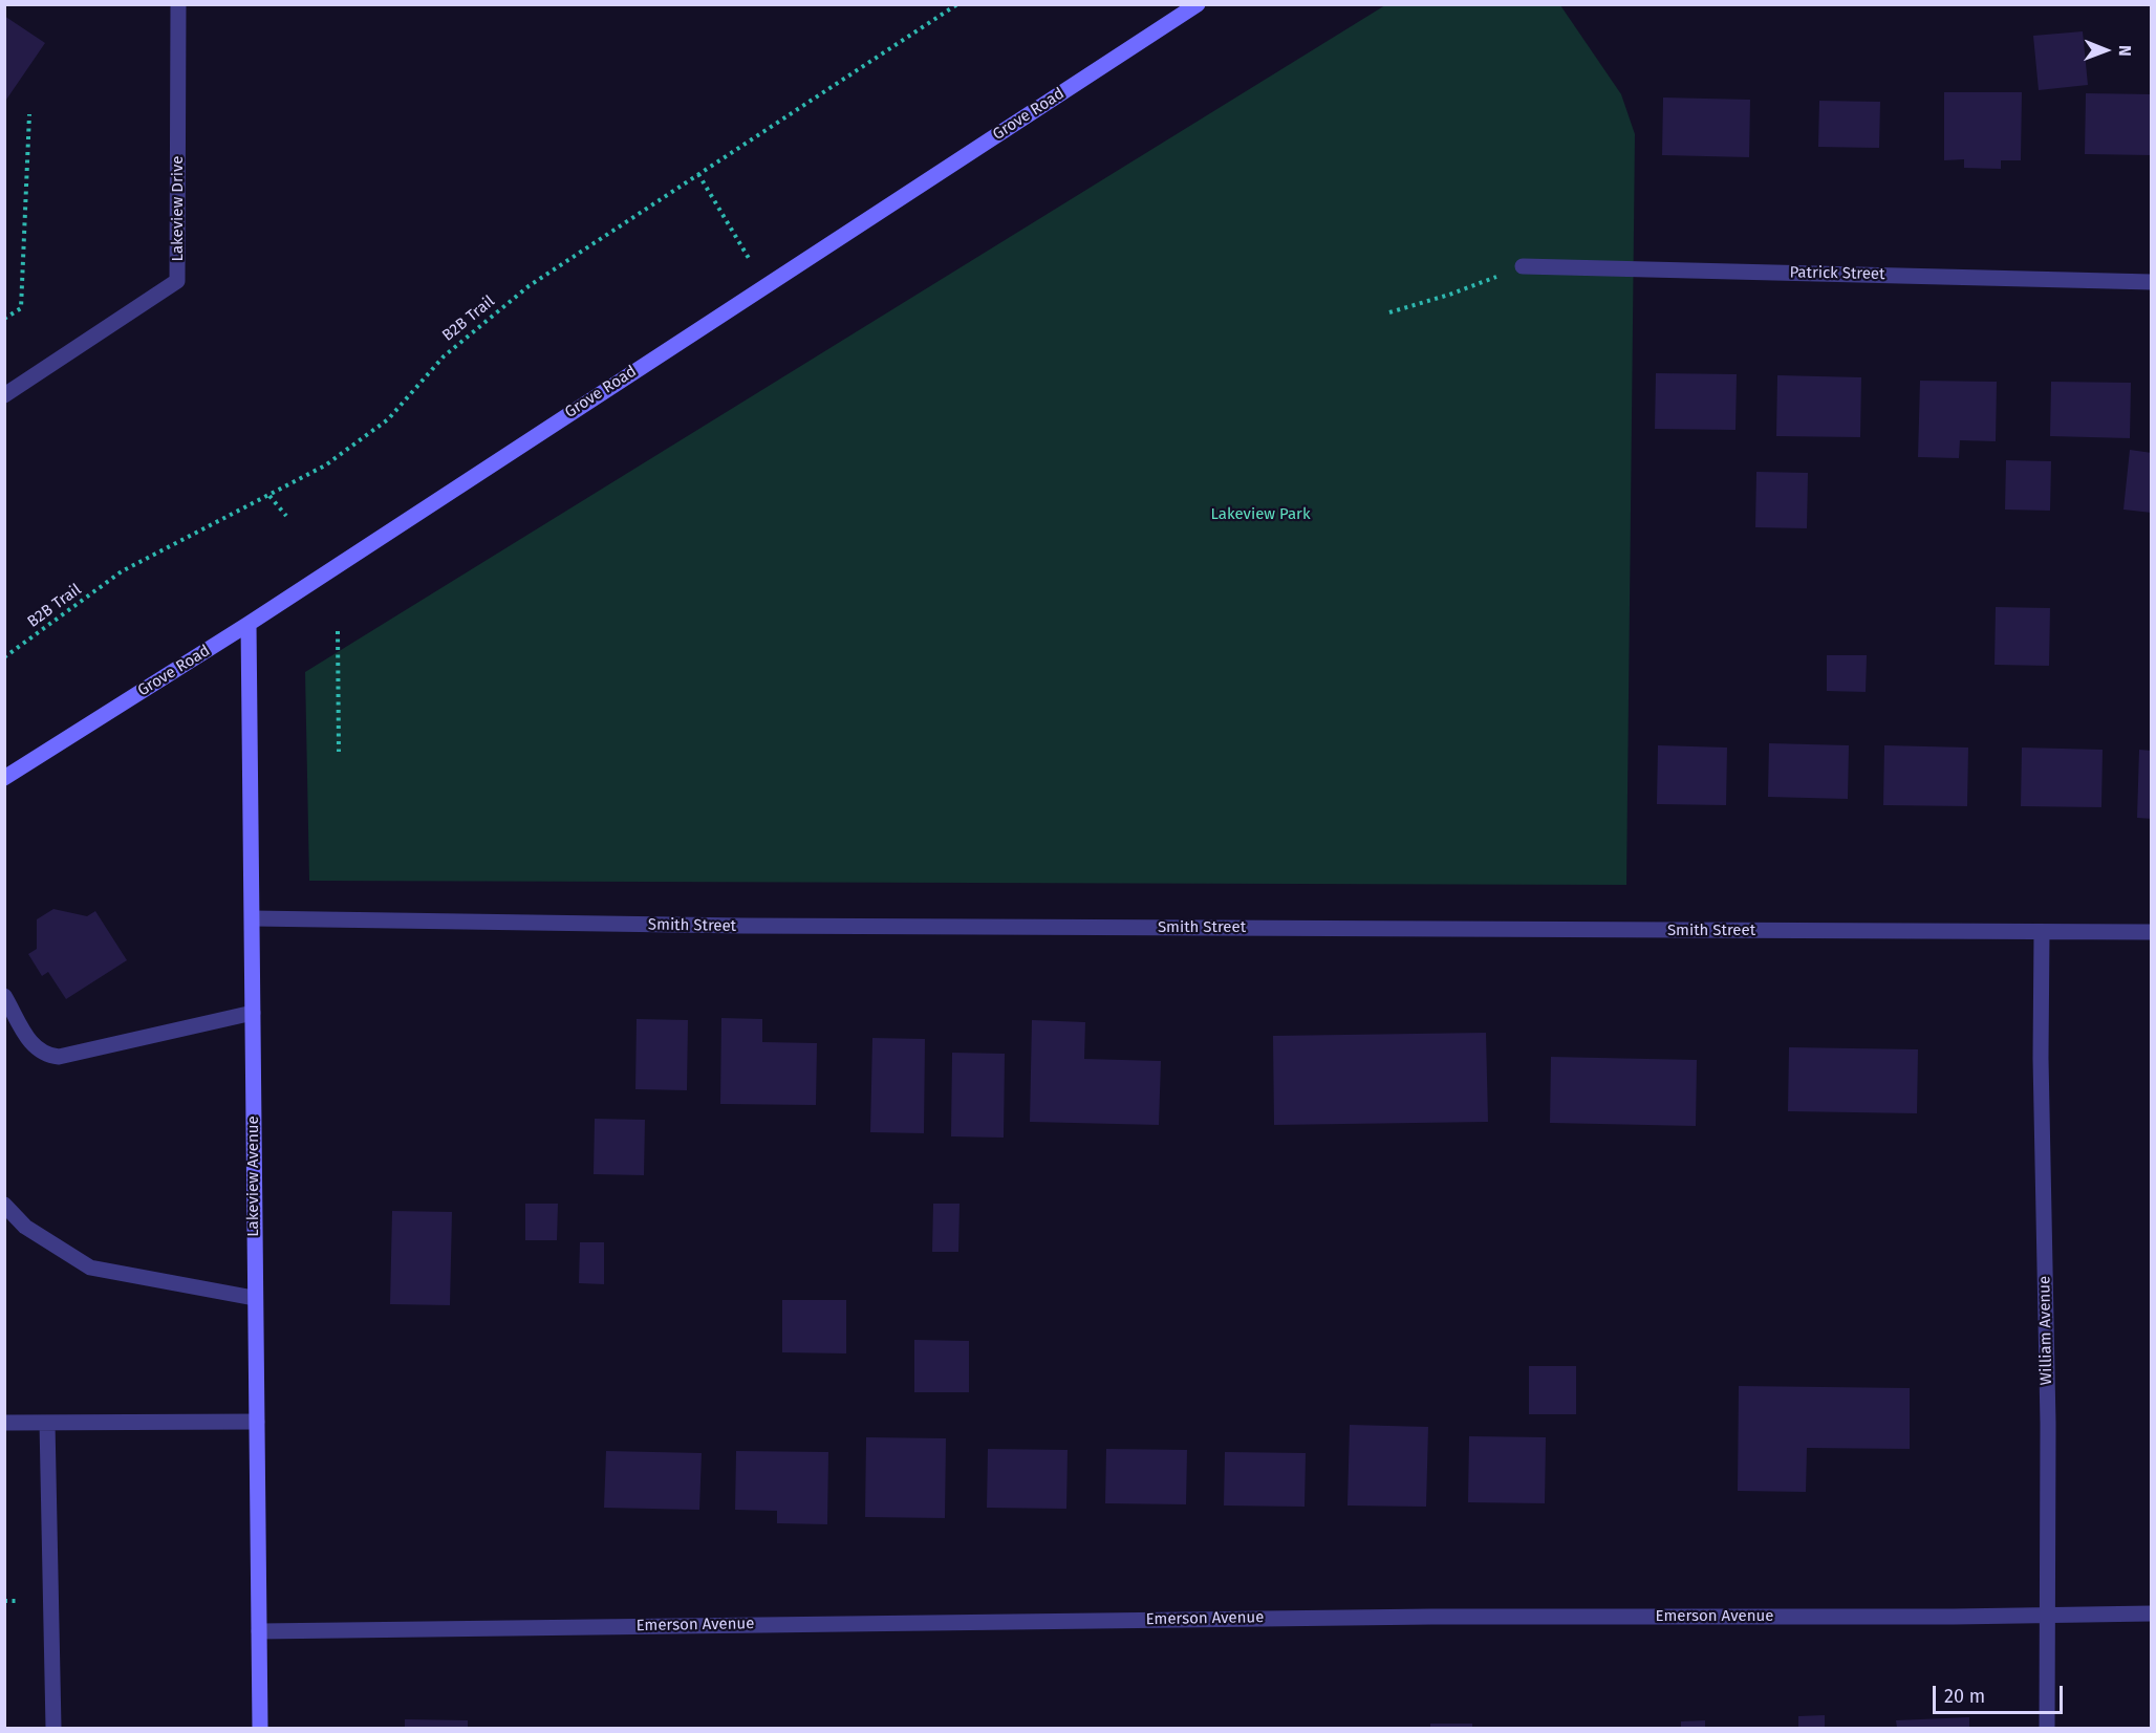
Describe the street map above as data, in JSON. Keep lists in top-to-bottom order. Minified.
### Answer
{"streets":{"main road":["Grove Road","Lakeview Avenue"],"street":["Lakeview Drive","Patrick Street","Smith Street","William Avenue","Emerson Avenue"],"path":["B2B Trail"]},"crossings":[["Grove Road","Lakeview Avenue"],["Smith Street","Lakeview Avenue"],["Smith Street","William Avenue"],["Lakeview Avenue","Emerson Avenue"],["William Avenue","Emerson Avenue"]],"parks":["Lakeview Park"],"scale_bar":"20 m","north":"right"}
